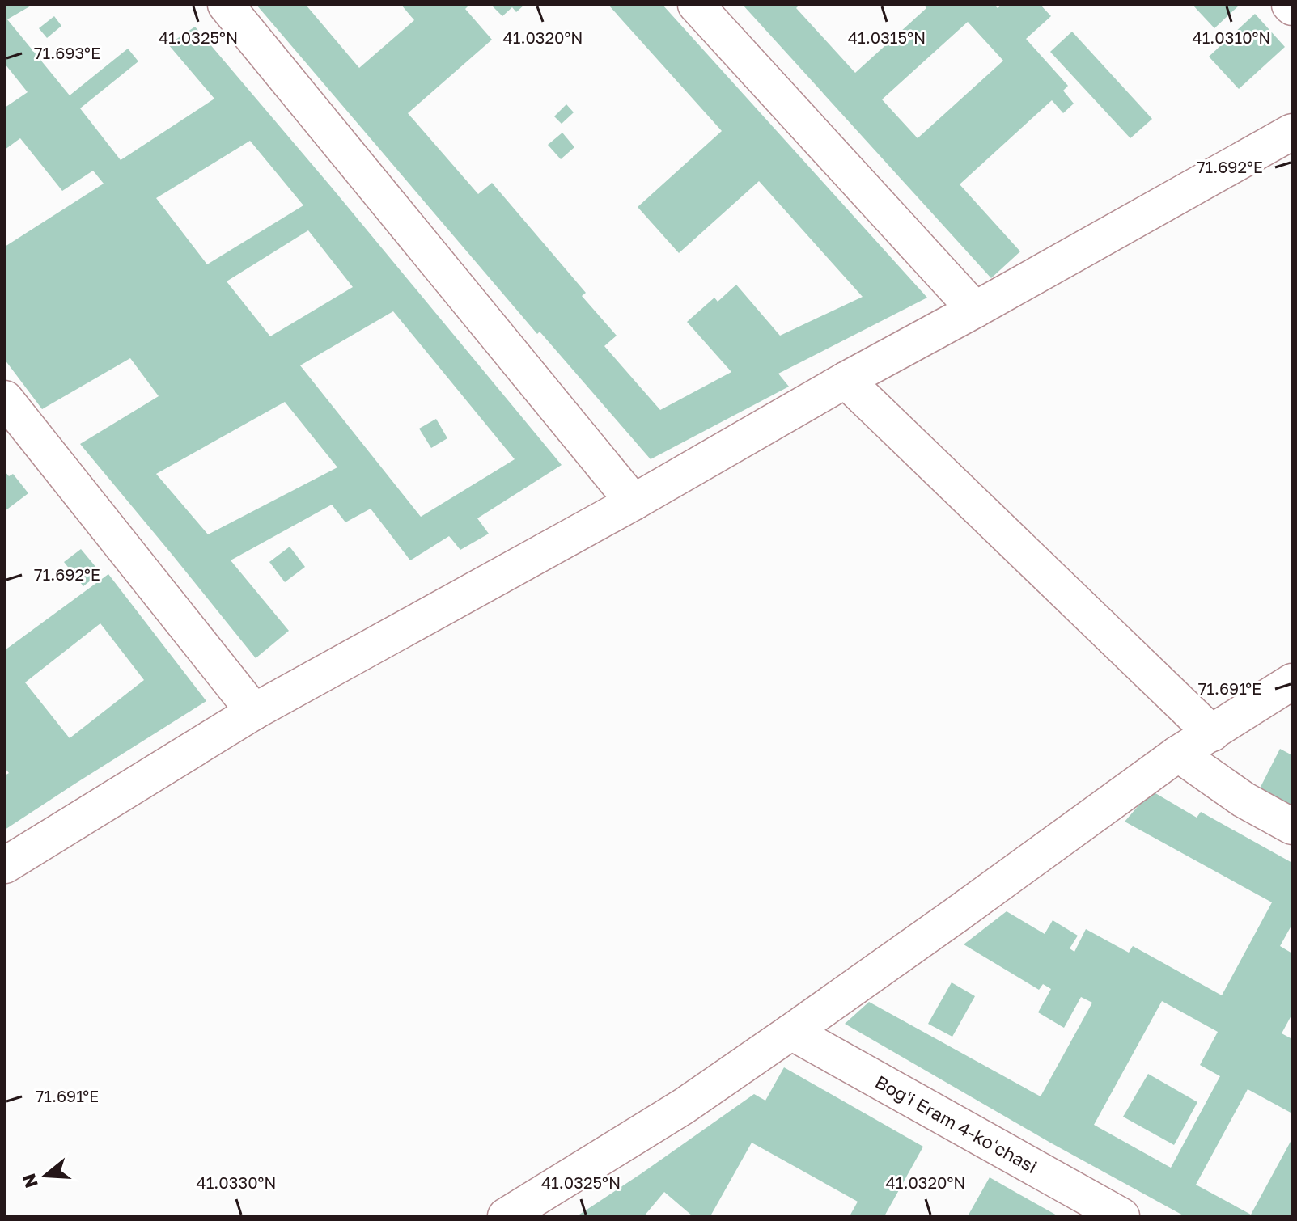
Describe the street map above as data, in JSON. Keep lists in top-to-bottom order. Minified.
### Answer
{"streets":{"street":["Bogʻi Eram 4-koʻchasi"]},"north":"left","coordinates":["41.0325°N","41.0320°N","41.0315°N","41.0310°N","71.693°E","71.692°E","71.691°E","41.0330°N"]}
